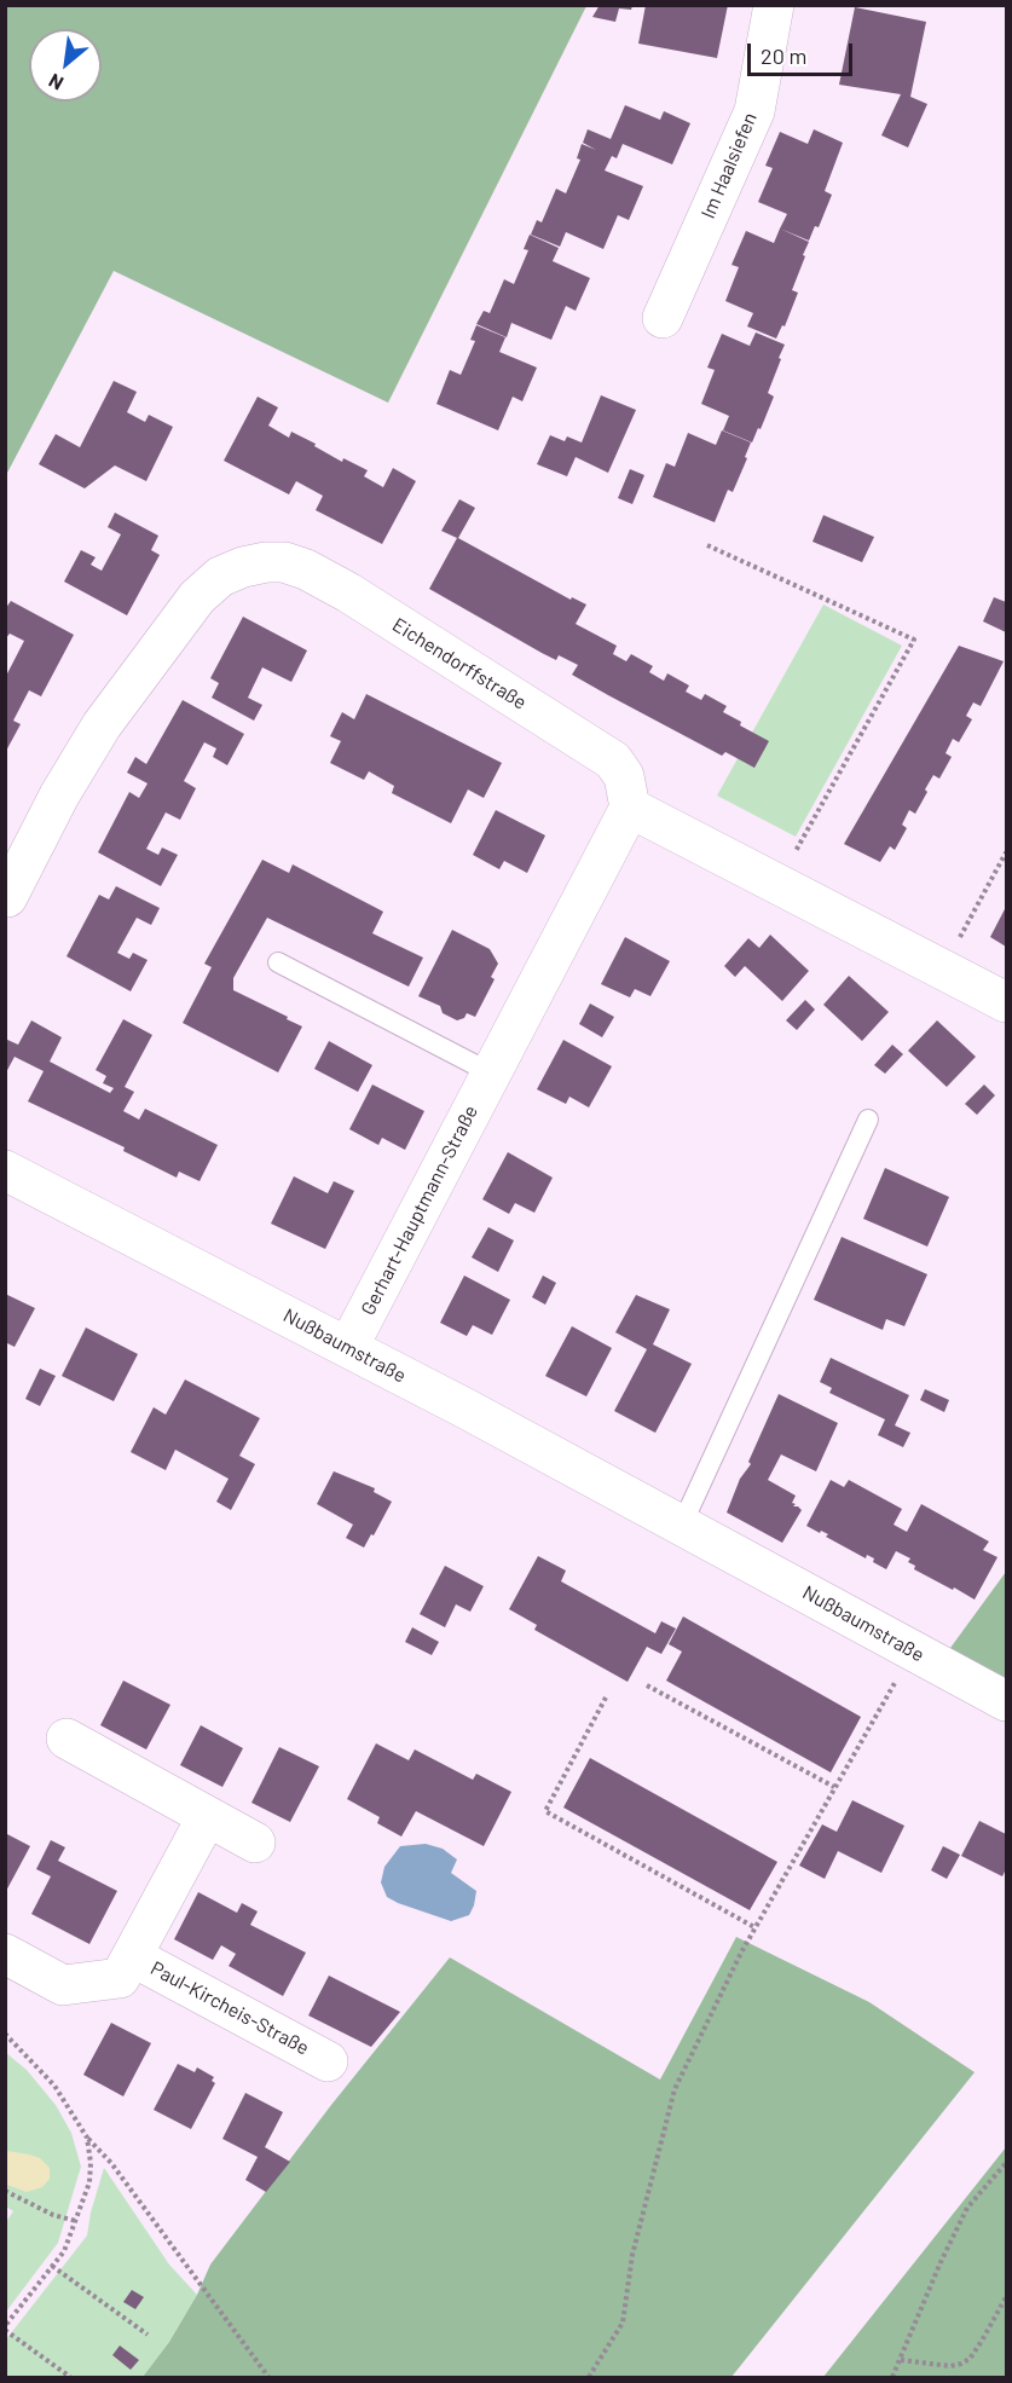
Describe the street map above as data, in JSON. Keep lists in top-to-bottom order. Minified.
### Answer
{"streets":{"street":["Im Haalsiefen","Eichendorffstraße","Gerhart-Hauptmann-Straße","Nußbaumstraße","Paul-Kircheis-Straße"]},"crossings":[["Eichendorffstraße","Gerhart-Hauptmann-Straße"],["Gerhart-Hauptmann-Straße","Nußbaumstraße"]],"scale_bar":"20 m","north":"bottom left"}
